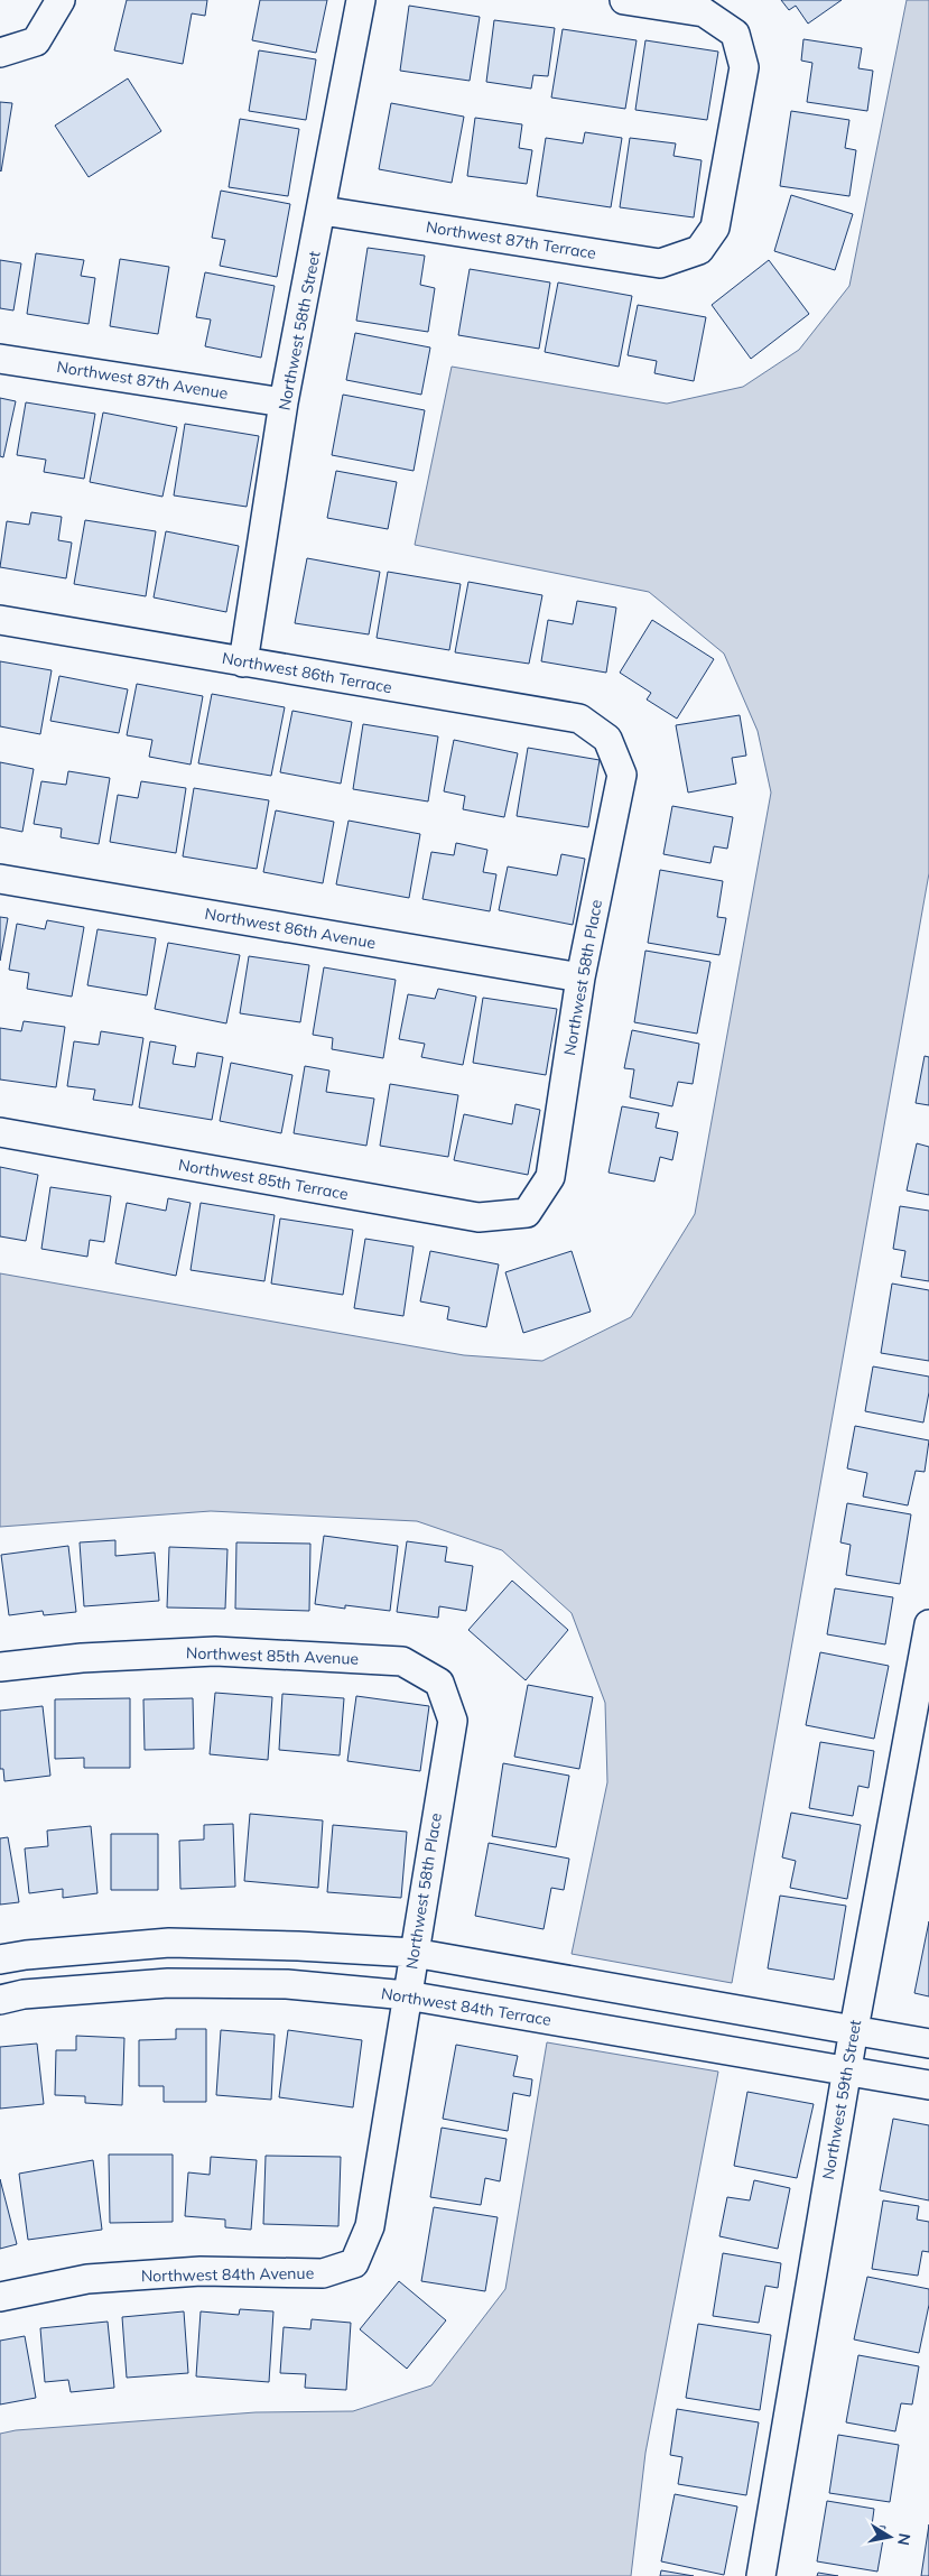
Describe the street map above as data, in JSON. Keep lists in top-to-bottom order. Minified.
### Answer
{"streets":{"street":["Northwest 87th Terrace","Northwest 58th Street","Northwest 87th Avenue","Northwest 86th Terrace","Northwest 86th Avenue","Northwest 58th Place","Northwest 85th Terrace","Northwest 85th Avenue","Northwest 84th Terrace","Northwest 59th Street","Northwest 84th Avenue"]},"crossings":[["Northwest 87th Terrace","Northwest 58th Street"],["Northwest 58th Street","Northwest 87th Avenue"],["Northwest 58th Street","Northwest 86th Terrace"],["Northwest 86th Terrace","Northwest 58th Place"],["Northwest 86th Avenue","Northwest 58th Place"],["Northwest 58th Place","Northwest 85th Terrace"],["Northwest 58th Place","Northwest 85th Avenue"],["Northwest 58th Place","Northwest 84th Terrace"],["Northwest 58th Place","Northwest 84th Avenue"],["Northwest 84th Terrace","Northwest 59th Street"]],"north":"right"}
